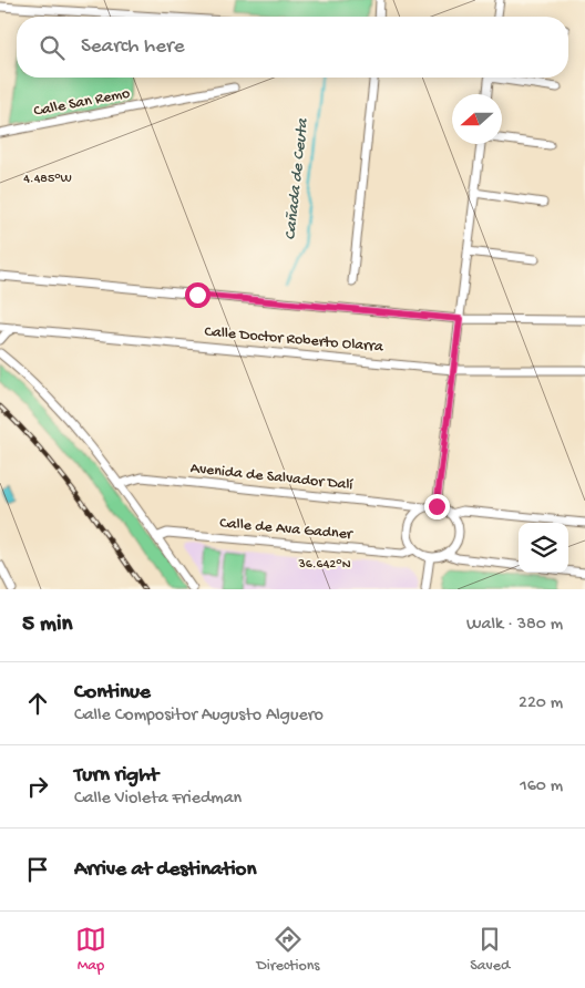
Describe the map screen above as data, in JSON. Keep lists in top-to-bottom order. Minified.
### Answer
{"streets":{"street":["Calle San Remo","Calle Doctor Roberto Olarra","Avenida de Salvador Dalí","Calle de Ava Gadner"]},"crossings":[["Avenida de Salvador Dalí","Calle de Ava Gadner"]],"water":["Cañada de Ceuta"],"north":"left","page":{"search":"Search here","heading":["5 min","Walk · 380 m"],"list":[["Continue","Calle Compositor Augusto Alguero","220 m"],["Turn right","Calle Violeta Friedman","160 m"],"Arrive at destination"],"nav":["Map","Directions","Saved"]},"coordinates":["4.485°W","36.642°N"]}
